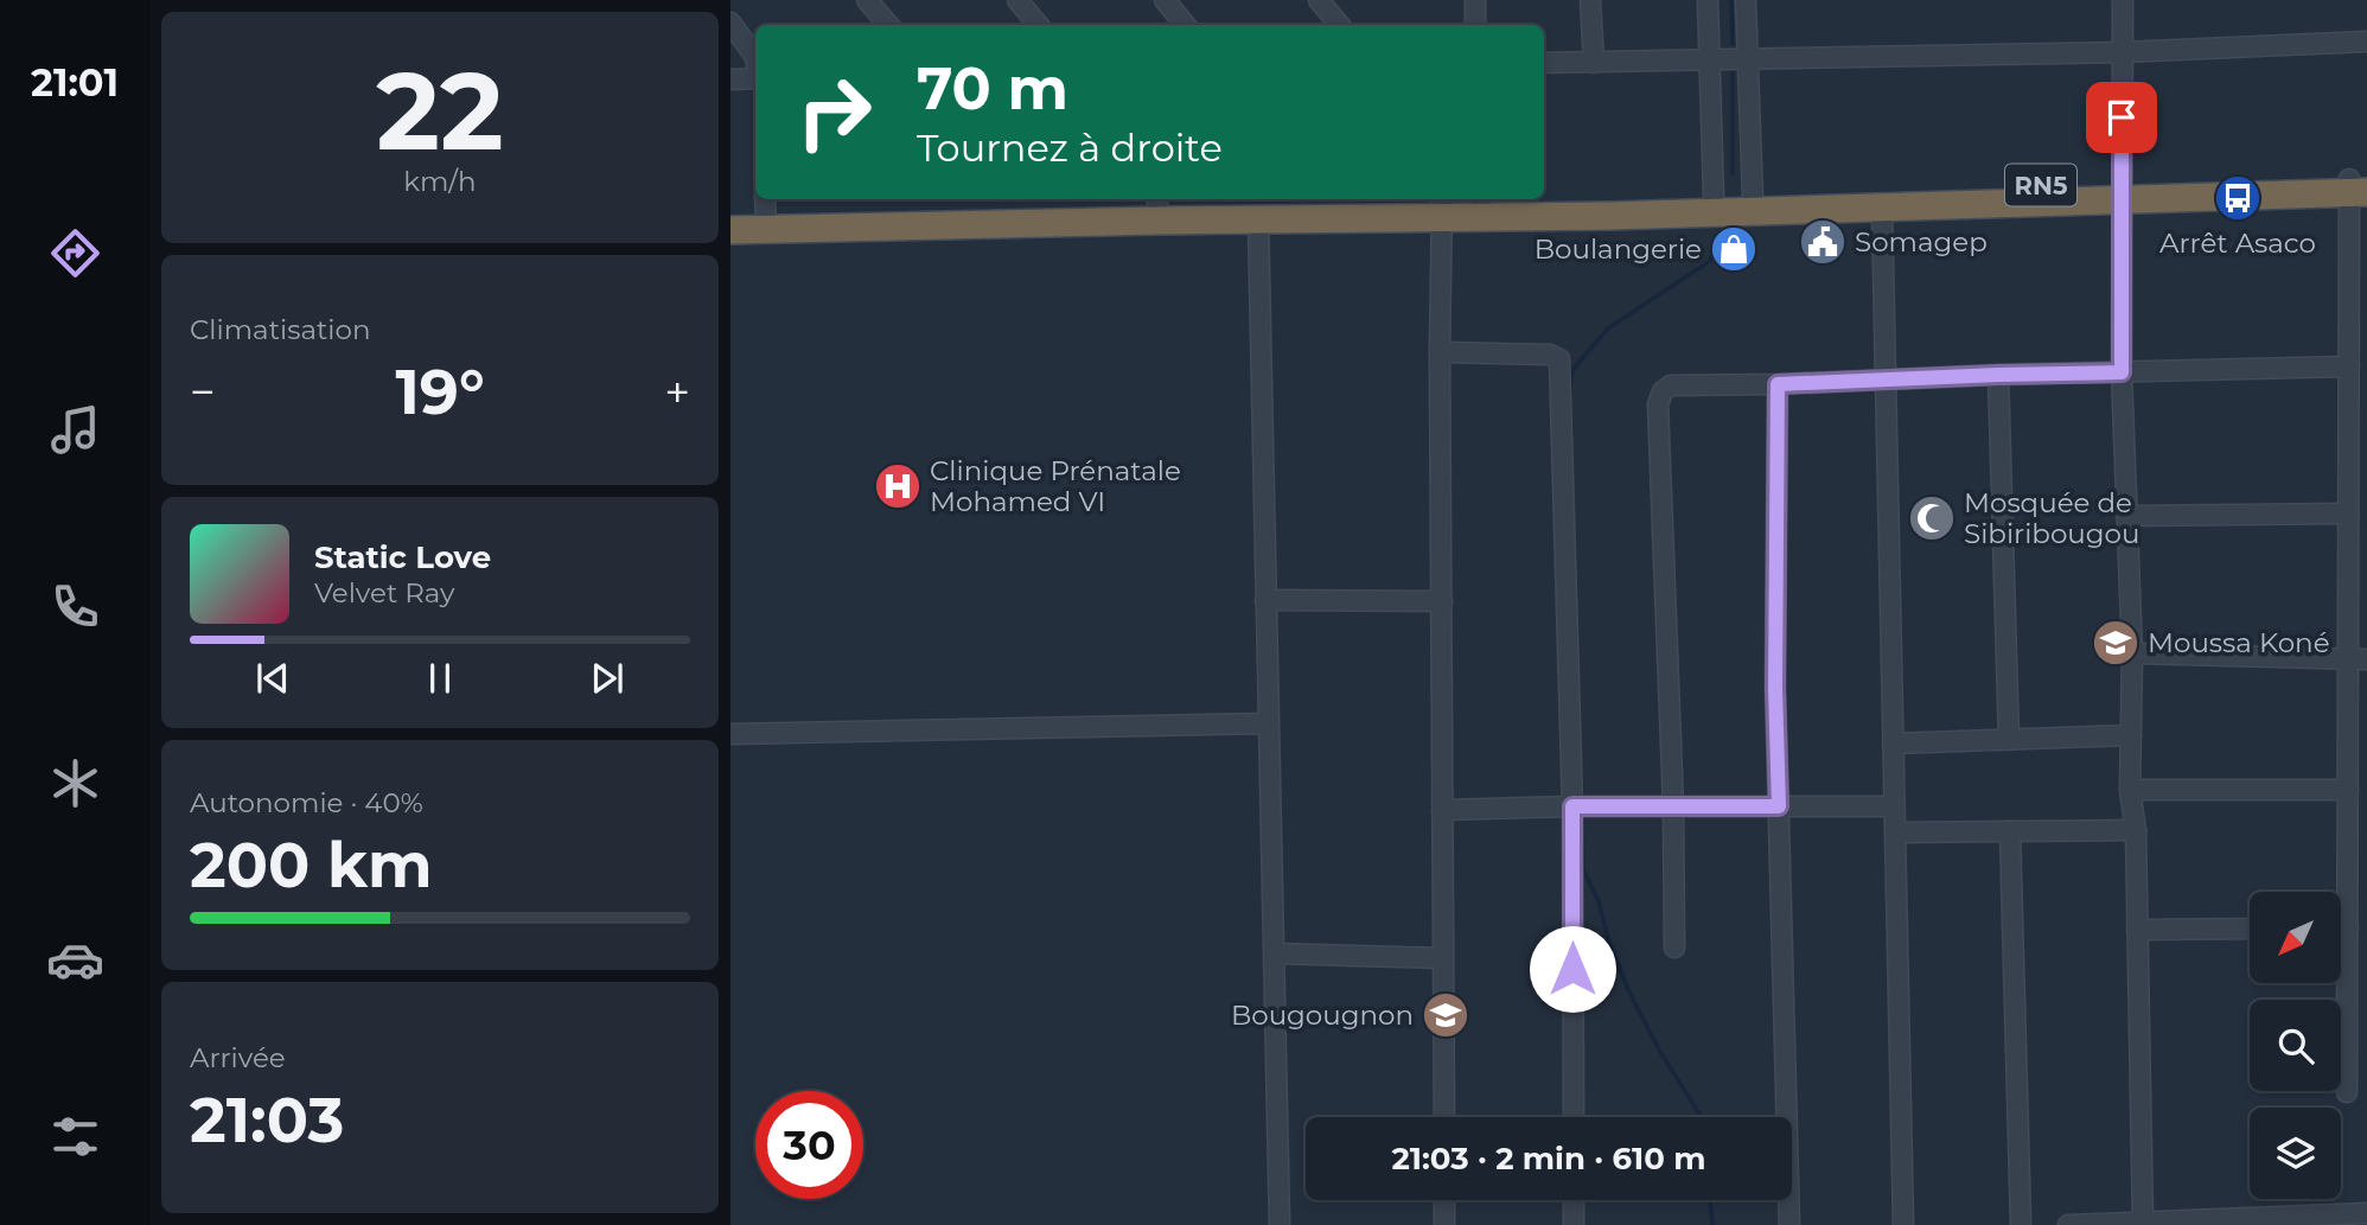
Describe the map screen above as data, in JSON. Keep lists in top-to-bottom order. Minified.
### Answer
{"streets":{"highway":["RN5"]},"places":{"bus stop":["Arrêt Asaco"],"public building":["Somagep"],"shop":["Boulangerie"],"hospital":["Clinique Prénatale Mohamed VI"],"mosque":["Mosquée de Sibiribougou"],"school or university":["Moussa Koné","Bougougnon"]},"north":"bottom left","page":{"tabs":"21:01","tile":[["22","km/h"],"Climatisation",["Autonomie · 40%","200 km"],["Arrivée","21:03"]],"turn":["70 m","Tournez à droite"],"heat":["−","19°","+"],"song":["Static Love","Velvet Ray"],"limit":"30","trip":"21:03 · 2 min · 610 m"}}
